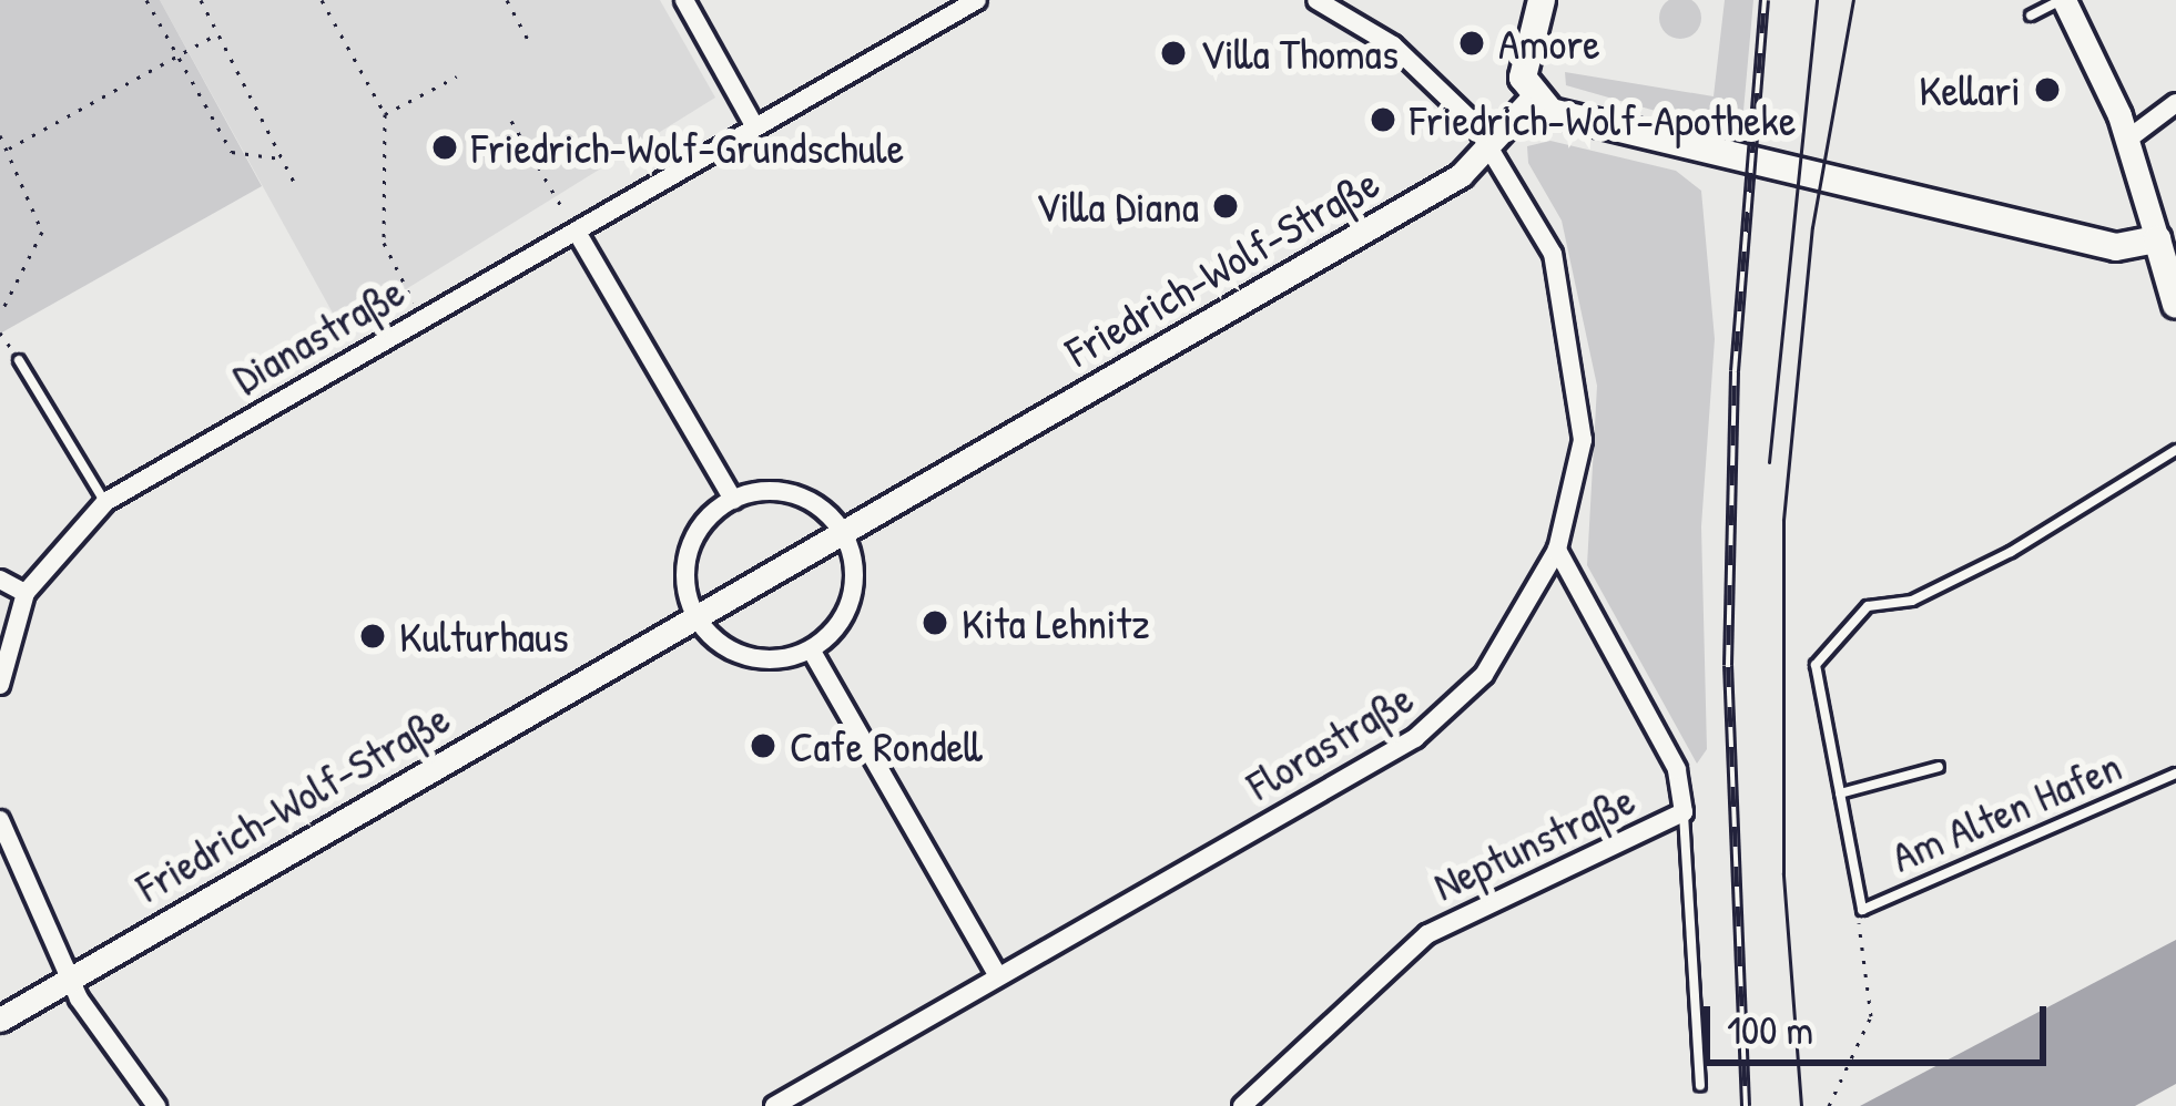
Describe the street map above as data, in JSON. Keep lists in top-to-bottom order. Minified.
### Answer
{"streets":{"street":["Friedrich-Wolf-Straße","Dianastraße","Florastraße","Neptunstraße"],"lane":["Am Alten Hafen"]},"crossings":[["Friedrich-Wolf-Straße","Florastraße"],["Florastraße","Neptunstraße"]],"places":["Amore","Villa Thomas","Kellari","Friedrich-Wolf-Apotheke","Friedrich-Wolf-Grundschule","Villa Diana","Kita Lehnitz","Kulturhaus","Cafe Rondell"],"scale_bar":"100 m"}
